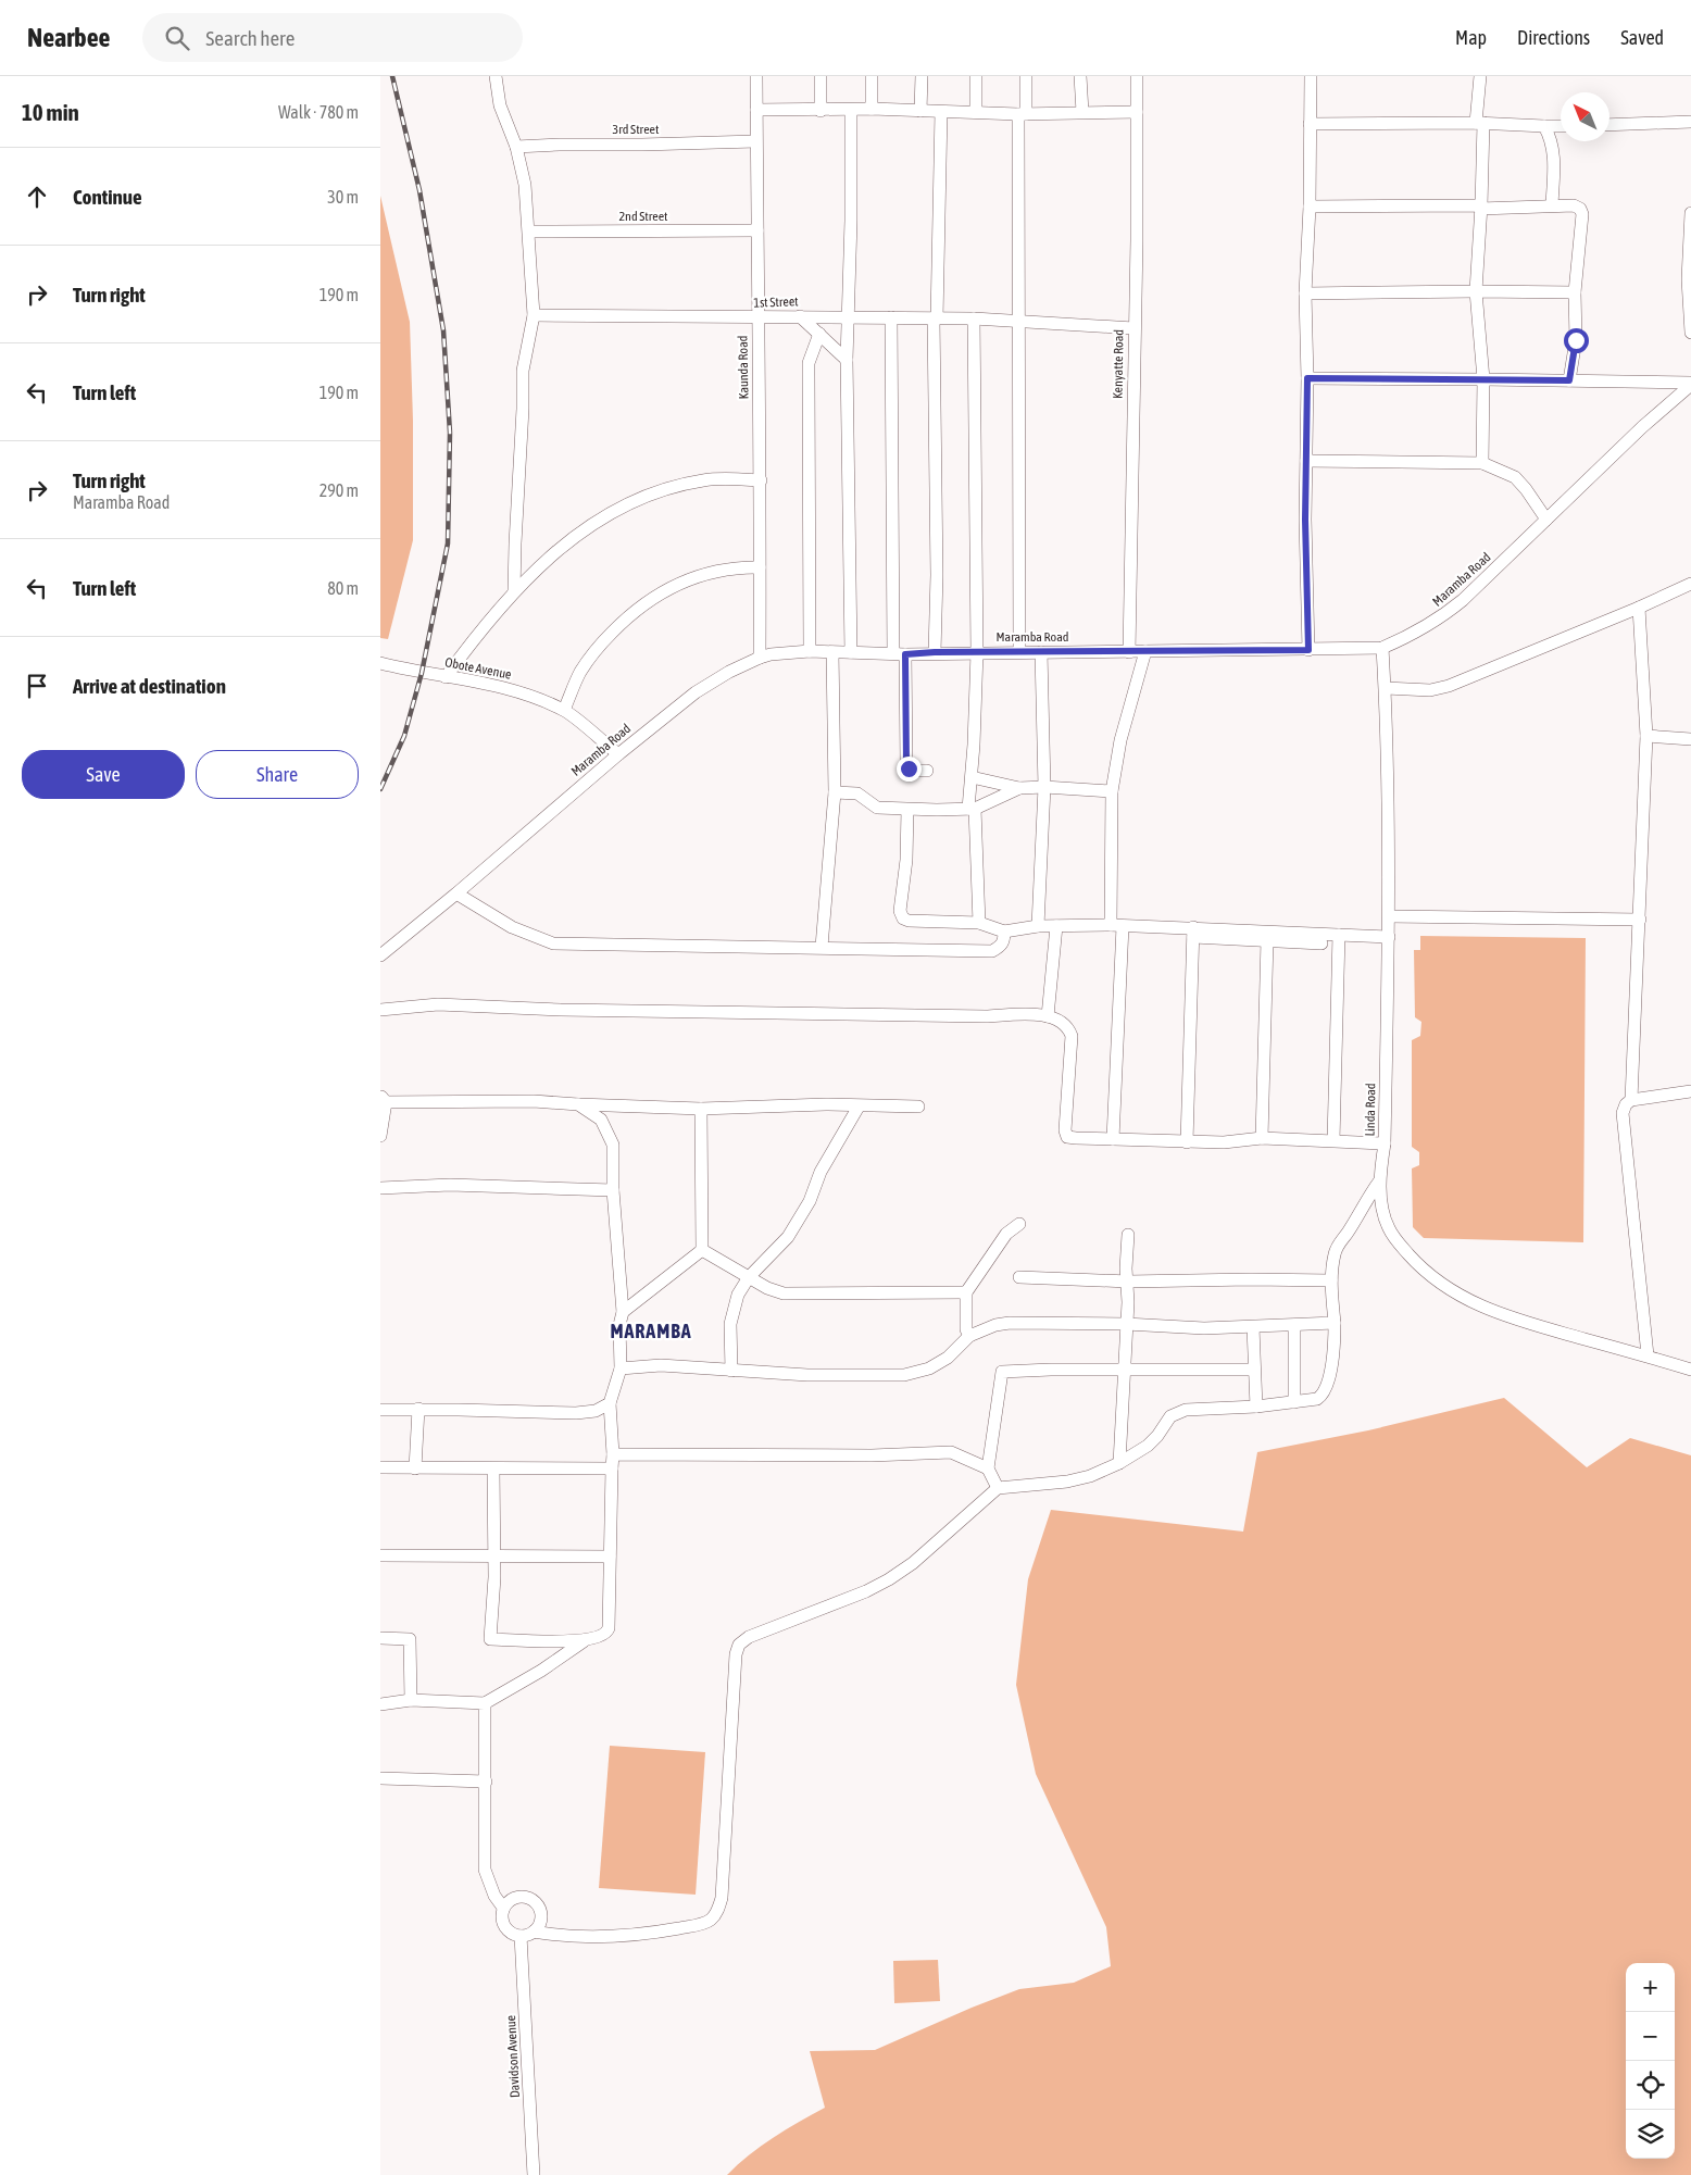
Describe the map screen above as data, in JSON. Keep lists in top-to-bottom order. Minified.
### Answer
{"streets":{"street":["3rd Street","2nd Street","1st Street","Kenyatte Road","Kaunda Road","Maramba Road","Obote Avenue","Linda Road","Davidson Avenue"]},"crossings":[["3rd Street","Kaunda Road"],["2nd Street","Kaunda Road"],["1st Street","Kenyatte Road"],["1st Street","Kaunda Road"],["Kenyatte Road","Maramba Road"],["Kaunda Road","Maramba Road"],["Maramba Road","Obote Avenue"],["Maramba Road","Linda Road"]],"districts":["MARAMBA"],"north":"top left","page":{"header":"Nearbee","search":"Search here","nav":["Map","Directions","Saved"],"heading":["10 min","Walk · 780 m"],"list":[["Continue","30 m"],["Turn right","190 m"],["Turn left","190 m"],["Turn right","Maramba Road","290 m"],["Turn left","80 m"],"Arrive at destination"],"buttons":["Save","Share"],"map_buttons":["+","−"]}}
